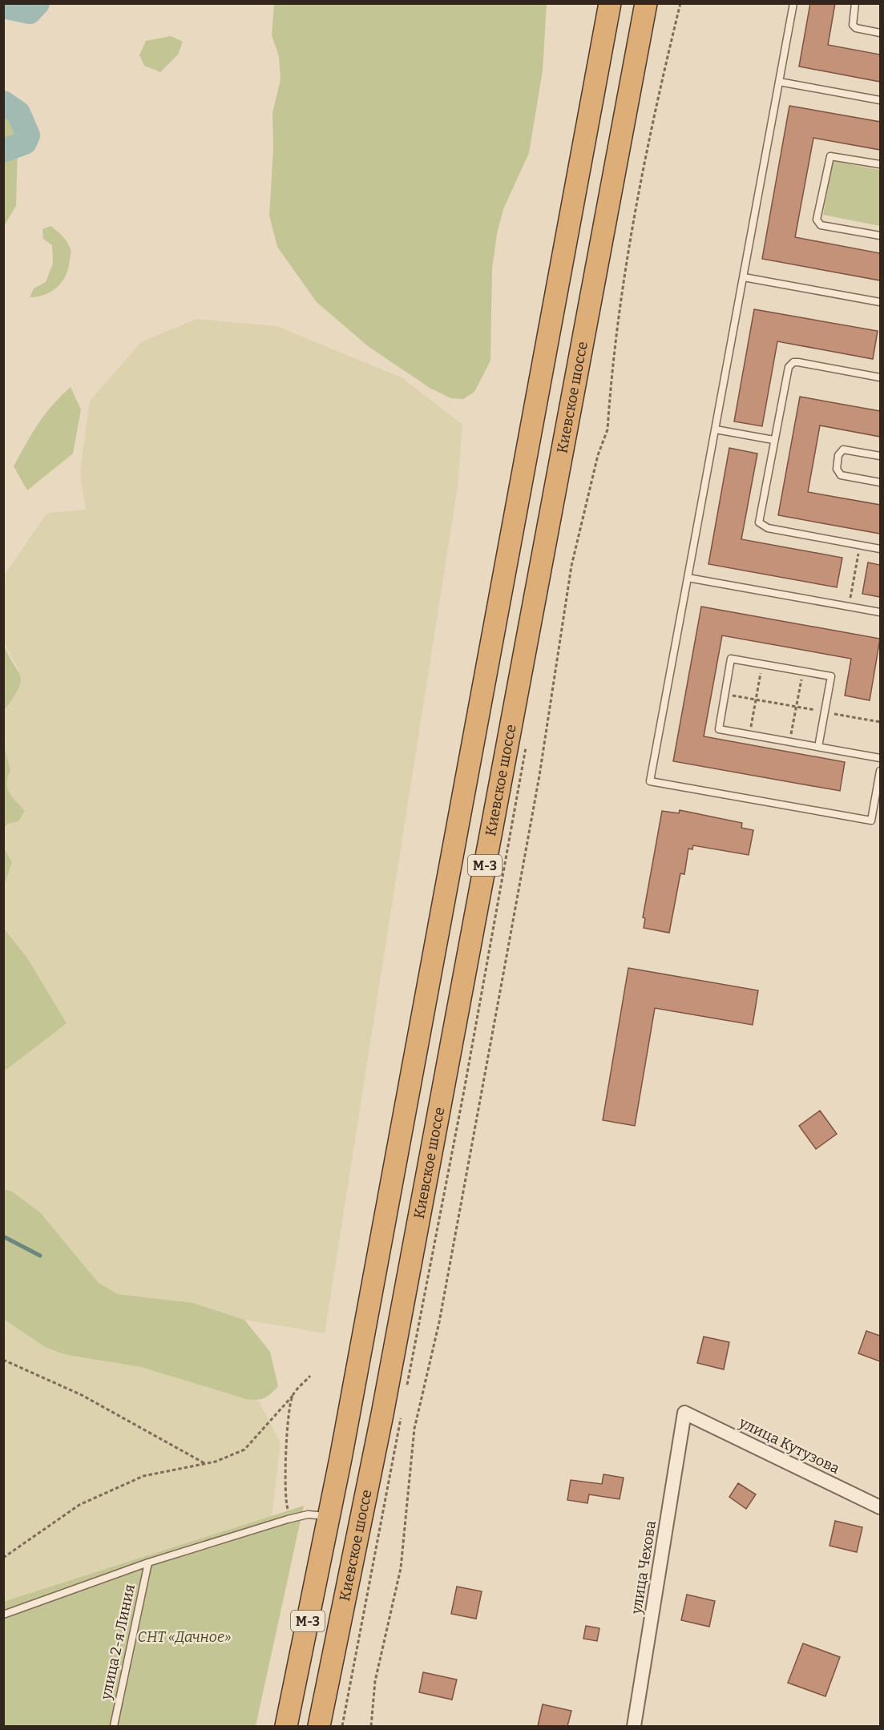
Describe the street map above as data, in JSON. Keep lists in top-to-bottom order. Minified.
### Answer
{"streets":{"highway":["Киевское шоссе","М-3"],"street":["улица Кутузова","улица Чехова"],"lane":["улица 2-я Линия"]},"crossings":[["улица Кутузова","улица Чехова"]],"parks":["СНТ «Дачное»"]}
